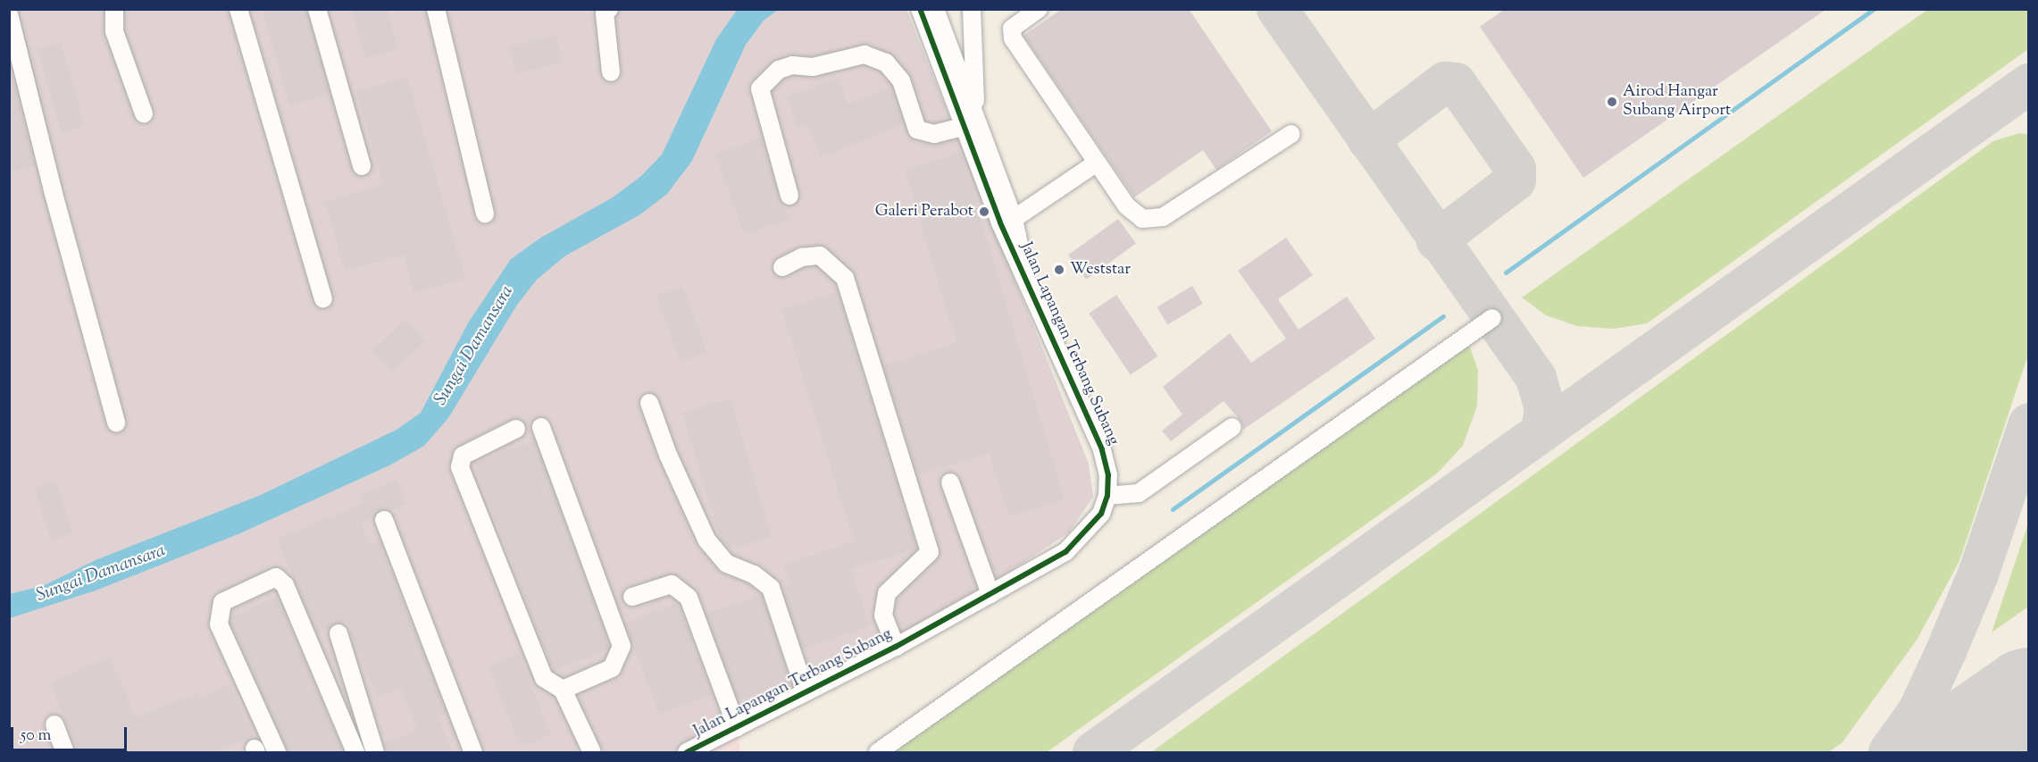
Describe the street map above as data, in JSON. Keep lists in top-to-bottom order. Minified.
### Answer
{"streets":{"street":["Jalan Lapangan Terbang Subang"]},"water":["Sungai Damansara"],"places":["Airod Hangar Subang Airport","Galeri Perabot","Weststar"],"scale_bar":"50 m"}
